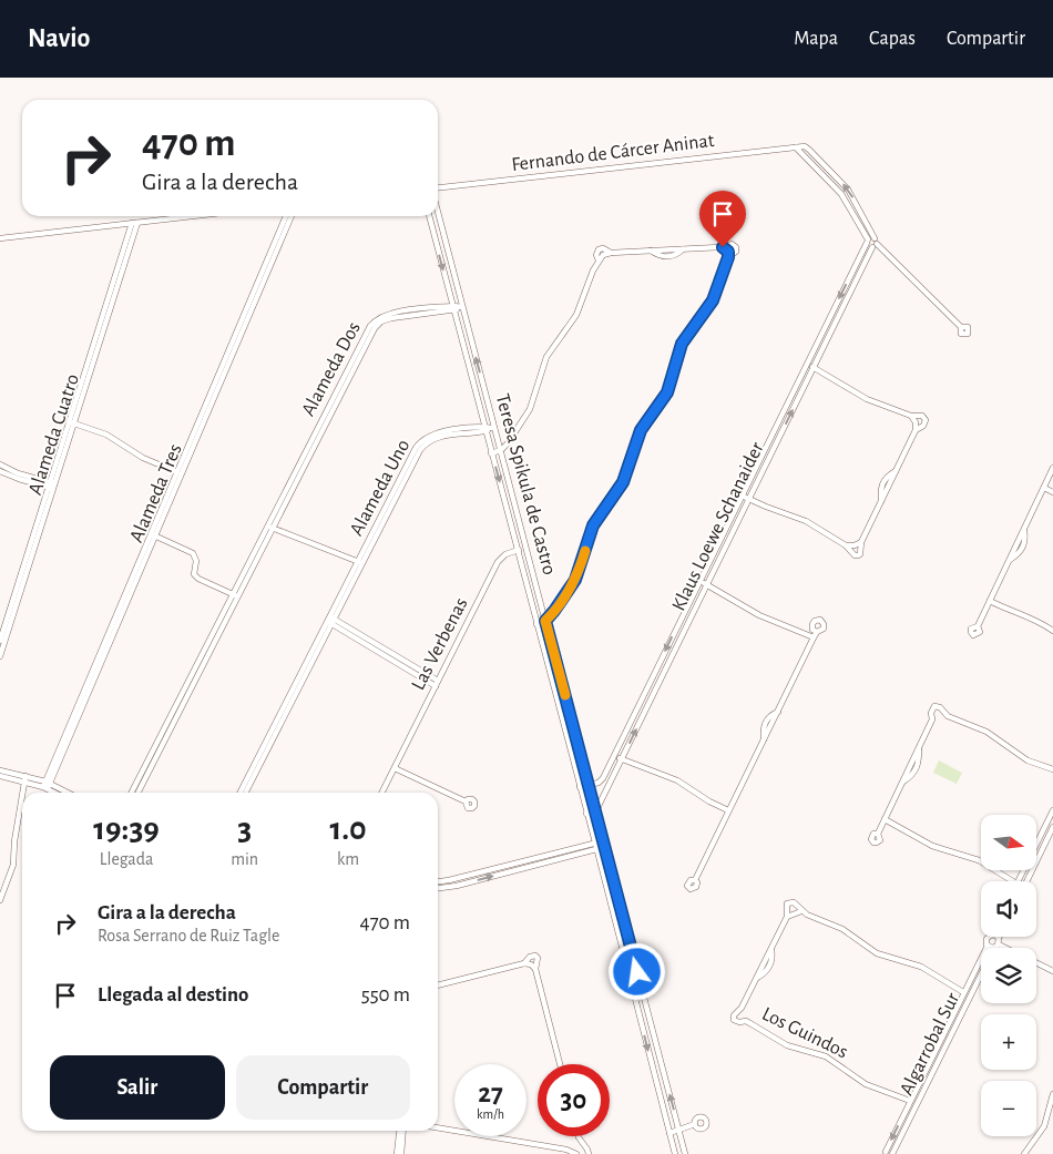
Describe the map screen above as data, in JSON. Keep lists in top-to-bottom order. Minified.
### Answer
{"streets":{"street":["Fernando de Cárcer Aninat","Alameda Dos","Alameda Cuatro","Teresa Spikula de Castro","Alameda Uno","Alameda Tres","Klaus Loewe Schanaider","Las Verbenas","Los Guindos","Algarrobal Sur"]},"crossings":[["Alameda Dos","Teresa Spikula de Castro"],["Teresa Spikula de Castro","Alameda Uno"],["Teresa Spikula de Castro","Klaus Loewe Schanaider"],["Teresa Spikula de Castro","Las Verbenas"],["Los Guindos","Algarrobal Sur"]],"north":"right","page":{"header":"Navio","nav":["Mapa","Capas","Compartir"],"turn":["470 m","Gira a la derecha"],"eta":["19:39","Llegada","3","min","1.0","km"],"map_buttons":["+","−"],"list":[{"name":"Gira a la derecha","note":"Rosa Serrano de Ruiz Tagle","value":"470 m"},{"name":"Llegada al destino","value":"550 m"}],"buttons":["Salir","Compartir"],"speed":"27 km/h","limit":"30"}}
